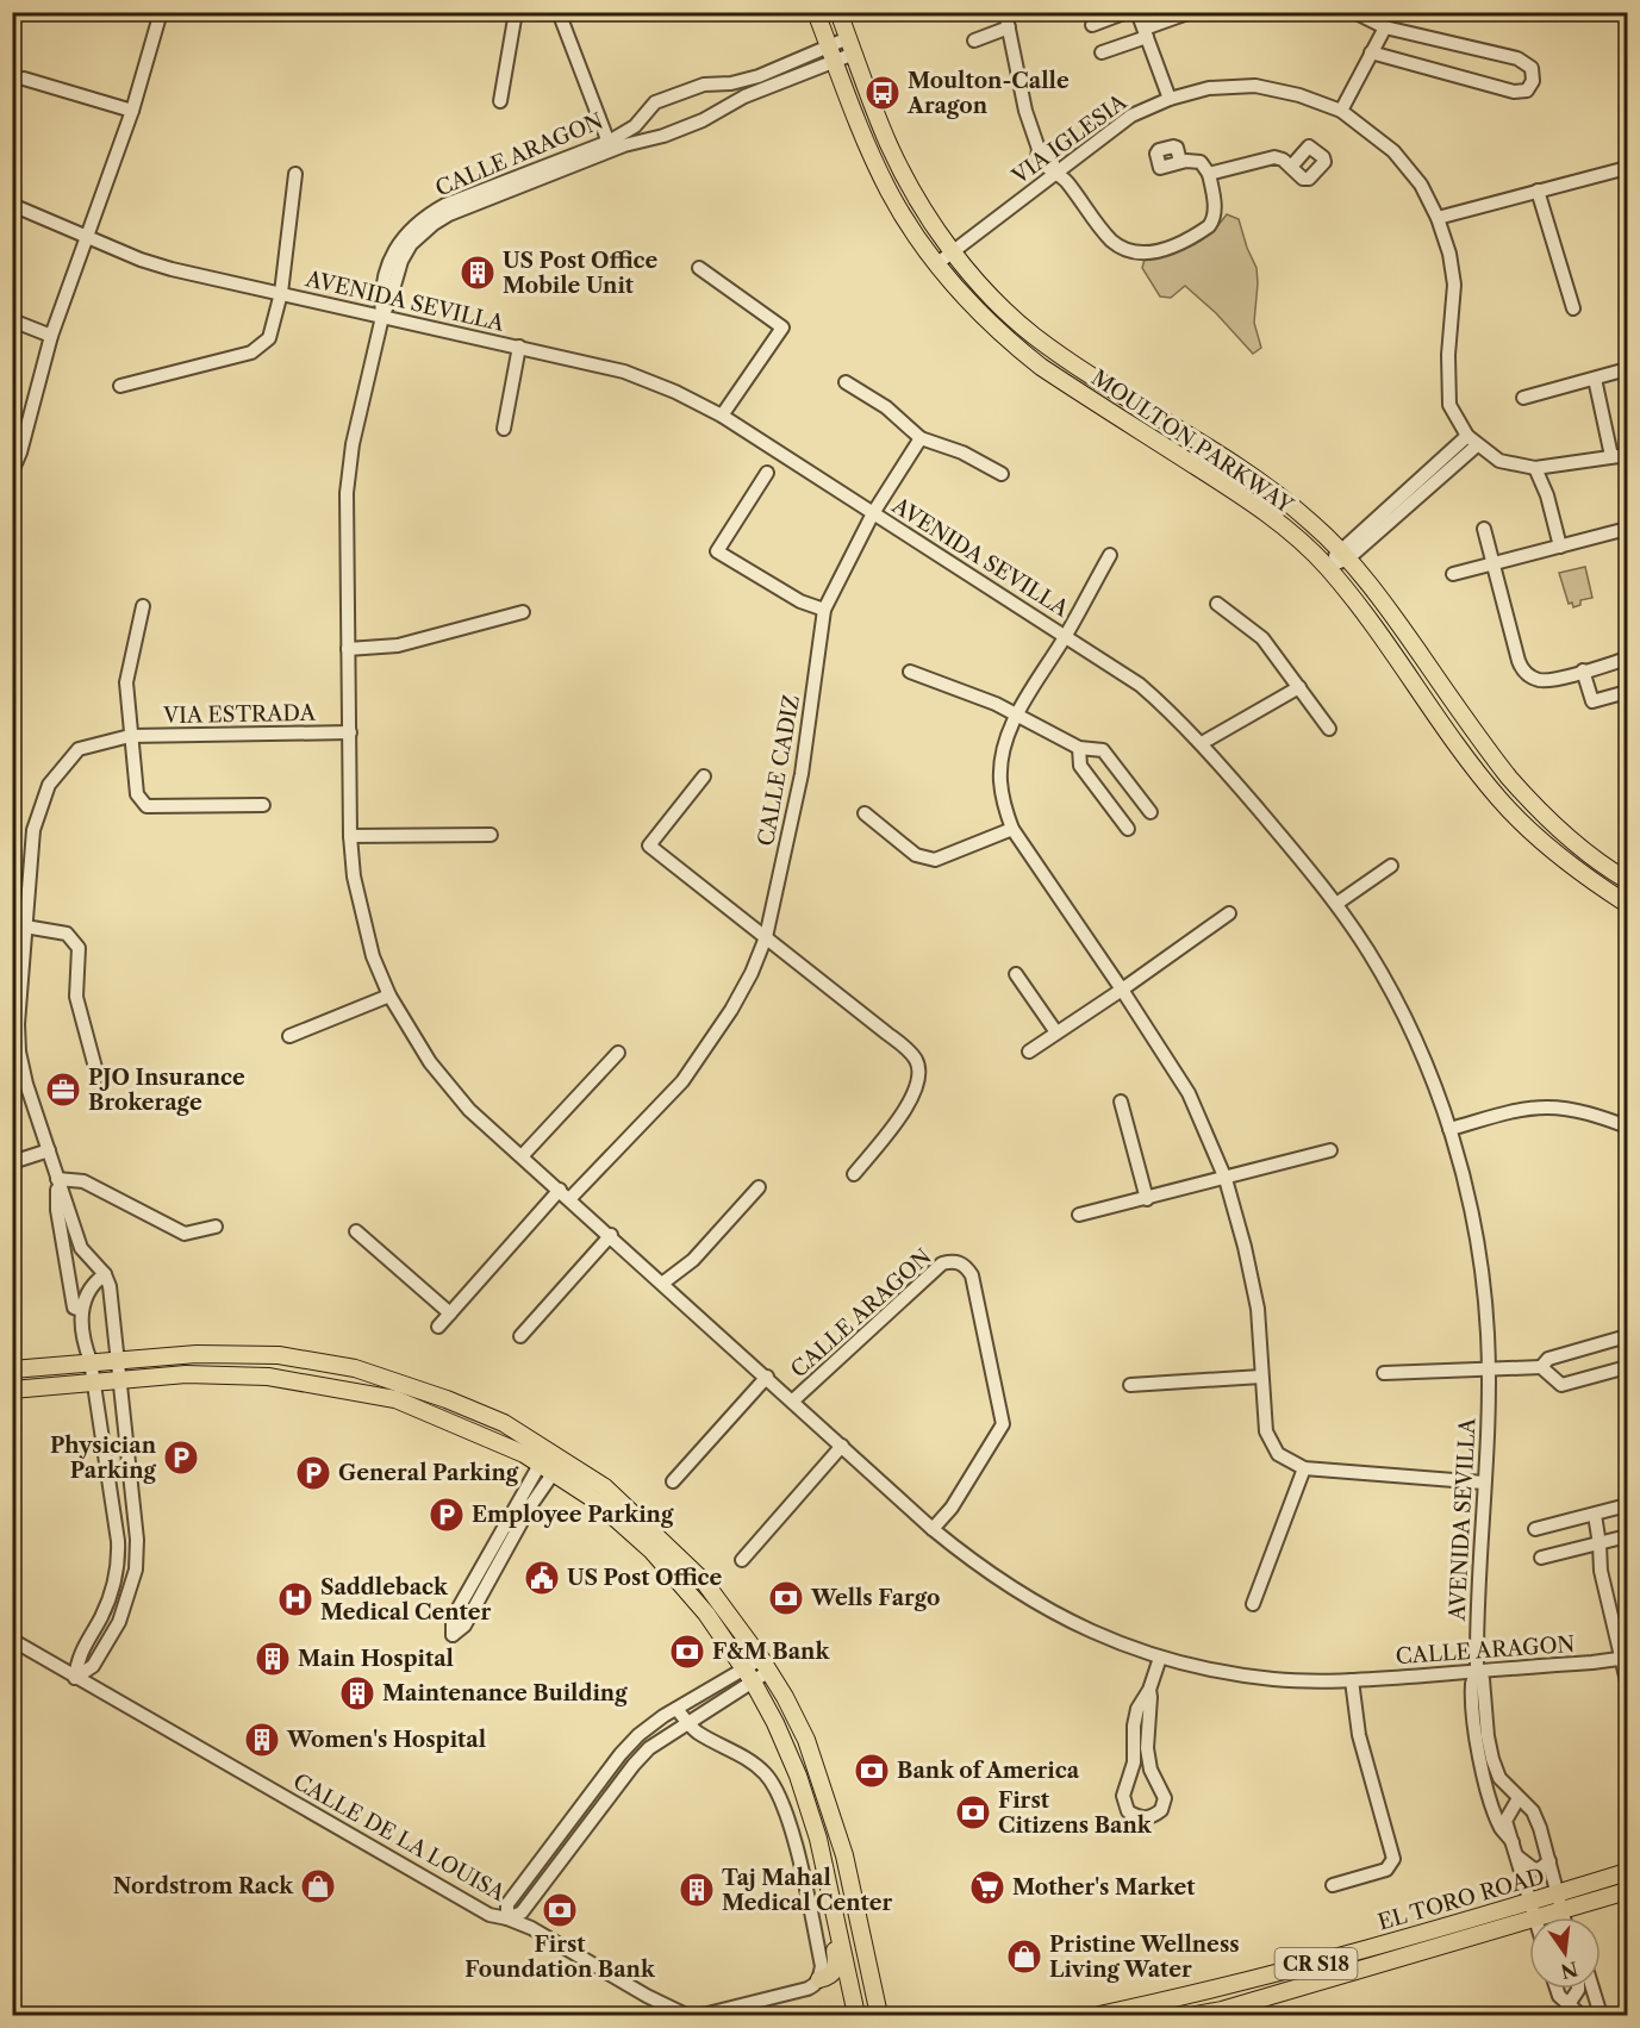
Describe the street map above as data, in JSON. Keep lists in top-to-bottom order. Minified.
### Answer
{"streets":{"main road":["MOULTON PARKWAY","EL TORO ROAD","CR S18"],"street":["VIA IGLESIA","CALLE ARAGON","AVENIDA SEVILLA","VIA ESTRADA","CALLE CADIZ","CALLE DE LA LOUISA"]},"crossings":[["VIA IGLESIA","MOULTON PARKWAY"],["CALLE ARAGON","AVENIDA SEVILLA"],["CALLE ARAGON","MOULTON PARKWAY"],["CALLE ARAGON","VIA ESTRADA"],["CALLE ARAGON","CALLE CADIZ"],["AVENIDA SEVILLA","CALLE CADIZ"],["AVENIDA SEVILLA","EL TORO ROAD"],["VIA ESTRADA","CALLE DE LA LOUISA"]],"places":{"bus stop":["Moulton-Calle Aragon"],"building":["US Post Office Mobile Unit","Main Hospital","Maintenance Building","Women's Hospital","Taj Mahal Medical Center"],"office":["PJO Insurance Brokerage"],"parking":["Physician Parking","General Parking","Employee Parking"],"public building":["US Post Office"],"bank":["Wells Fargo","F&M Bank","Bank of America","First Citizens Bank","First Foundation Bank"],"hospital":["Saddleback Medical Center"],"shop":["Nordstrom Rack","Pristine Wellness Living Water"],"supermarket":["Mother's Market"]},"north":"bottom"}
